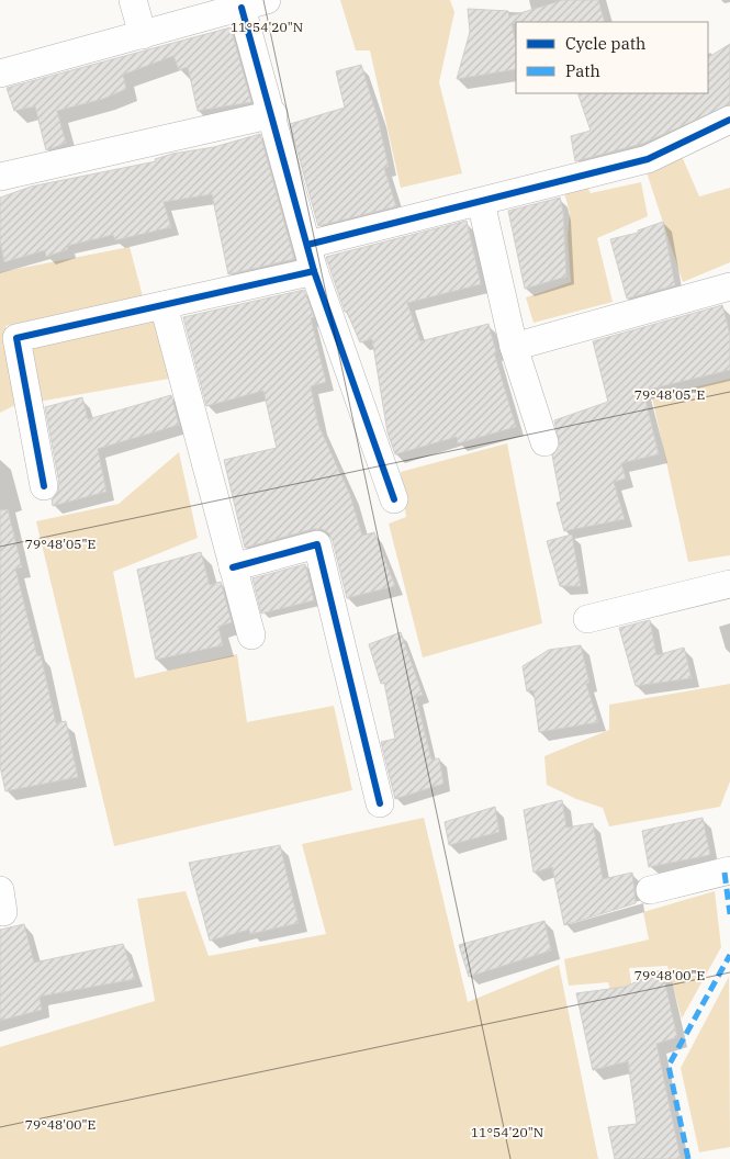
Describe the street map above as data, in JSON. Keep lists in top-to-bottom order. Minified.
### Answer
{"legend":["Cycle path","Path"],"coordinates":["11°54'20\"N","79°48'05\"E","79°48'00\"E"]}
